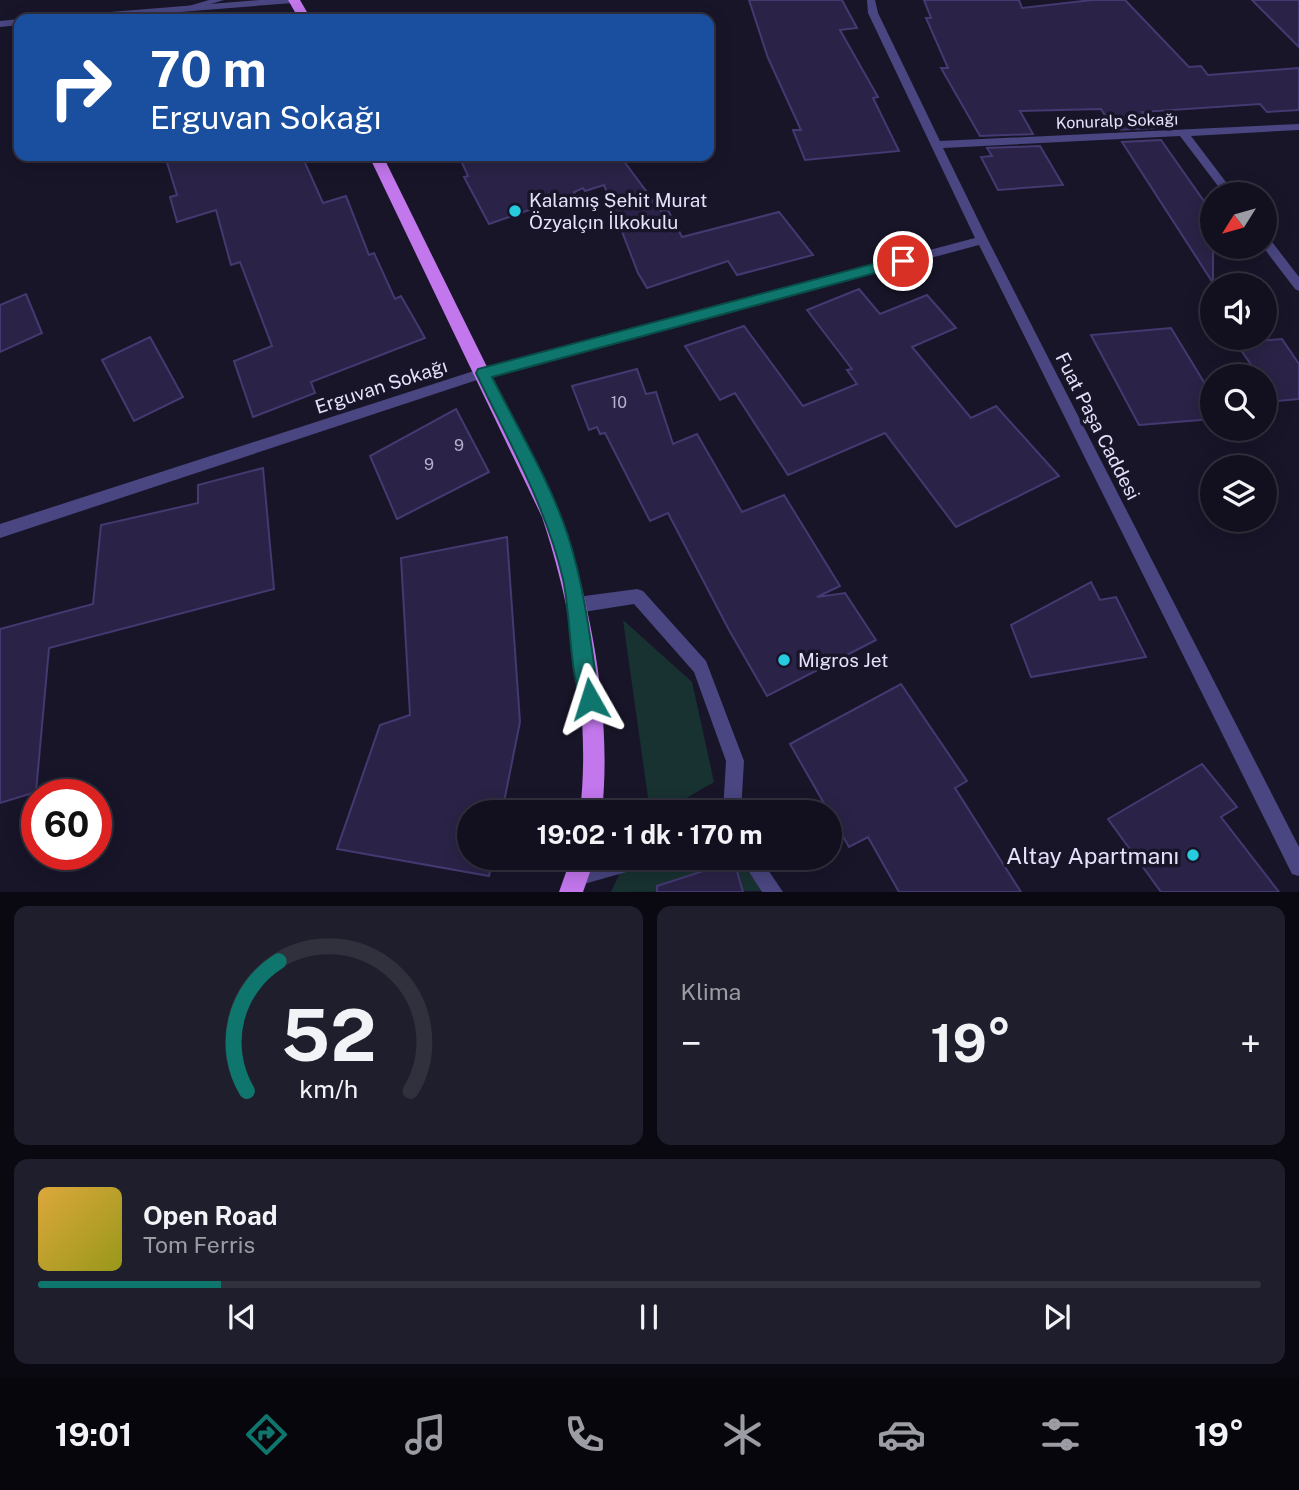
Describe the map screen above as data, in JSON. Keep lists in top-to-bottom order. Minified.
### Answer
{"streets":{"street":["Konuralp Sokağı","Erguvan Sokağı","Fuat Paşa Caddesi"]},"crossings":[["Konuralp Sokağı","Fuat Paşa Caddesi"],["Erguvan Sokağı","Fuat Paşa Caddesi"]],"places":["Kalamış Şehit Murat Özyalçın İlkokulu","Migros Jet","Altay Apartmanı"],"house_numbers":["10","9","9"],"north":"bottom left","page":{"turn":["70 m","Erguvan Sokağı"],"limit":"60","trip":"19:02 · 1 dk · 170 m","tile":"Klima","heat":["−","19°","+"],"song":["Open Road","Tom Ferris"],"tabs":["19:01","19°"],"gauge":["52","km/h"]}}
